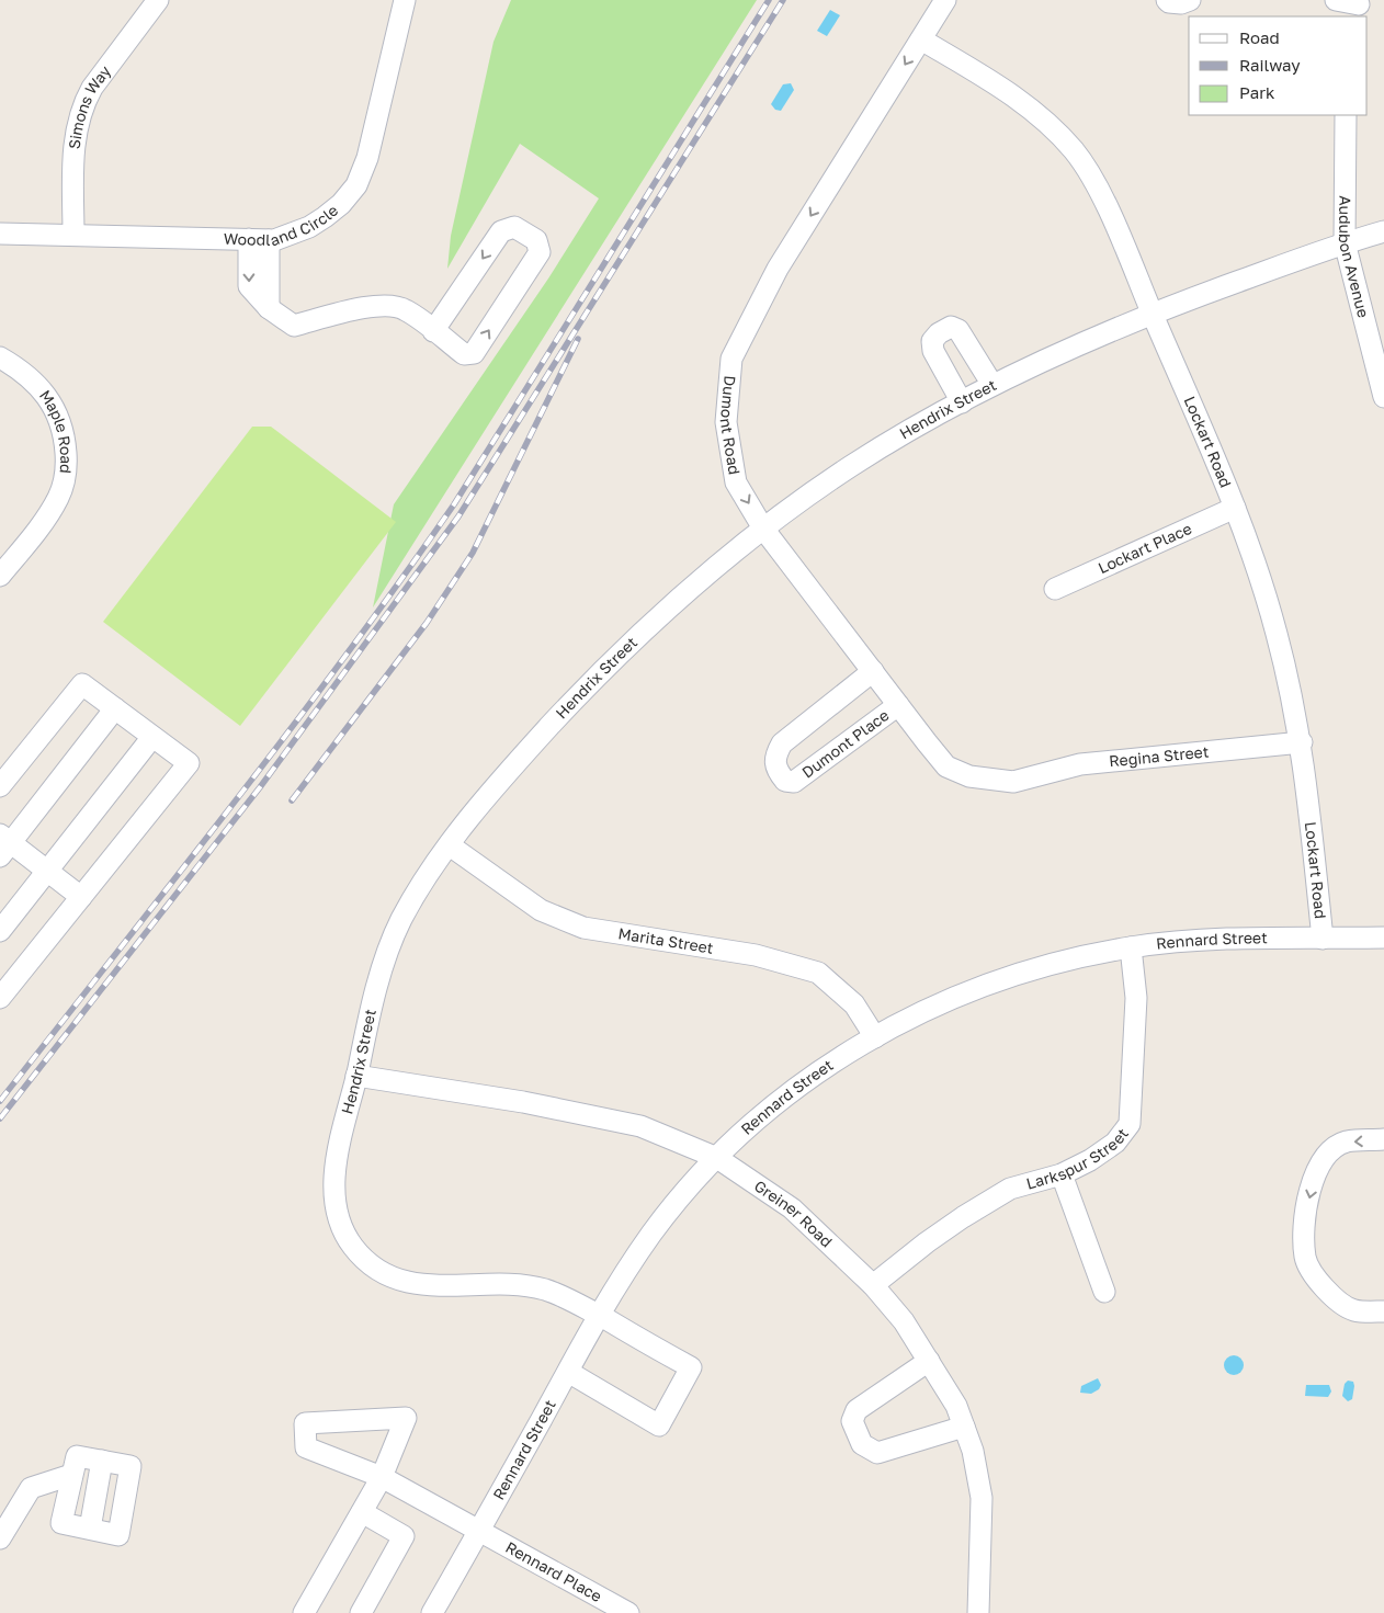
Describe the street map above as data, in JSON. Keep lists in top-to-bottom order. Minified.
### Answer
{"streets":{"street":["Simons Way","Woodland Circle","Audubon Avenue","Hendrix Street","Dumont Road","Maple Road","Lockart Road","Lockart Place","Dumont Place","Regina Street","Marita Street","Rennard Street","Larkspur Street","Greiner Road","Rennard Place"]},"crossings":[["Simons Way","Woodland Circle"],["Audubon Avenue","Hendrix Street"],["Hendrix Street","Dumont Road"],["Hendrix Street","Lockart Road"],["Hendrix Street","Marita Street"],["Hendrix Street","Rennard Street"],["Hendrix Street","Greiner Road"],["Dumont Road","Lockart Road"],["Dumont Road","Dumont Place"],["Dumont Road","Regina Street"],["Lockart Road","Lockart Place"],["Lockart Road","Regina Street"],["Lockart Road","Rennard Street"],["Marita Street","Rennard Street"],["Rennard Street","Larkspur Street"],["Rennard Street","Greiner Road"],["Rennard Street","Rennard Place"],["Larkspur Street","Greiner Road"]],"one_way":["Dumont Road"],"legend":["Road","Railway","Park"]}
